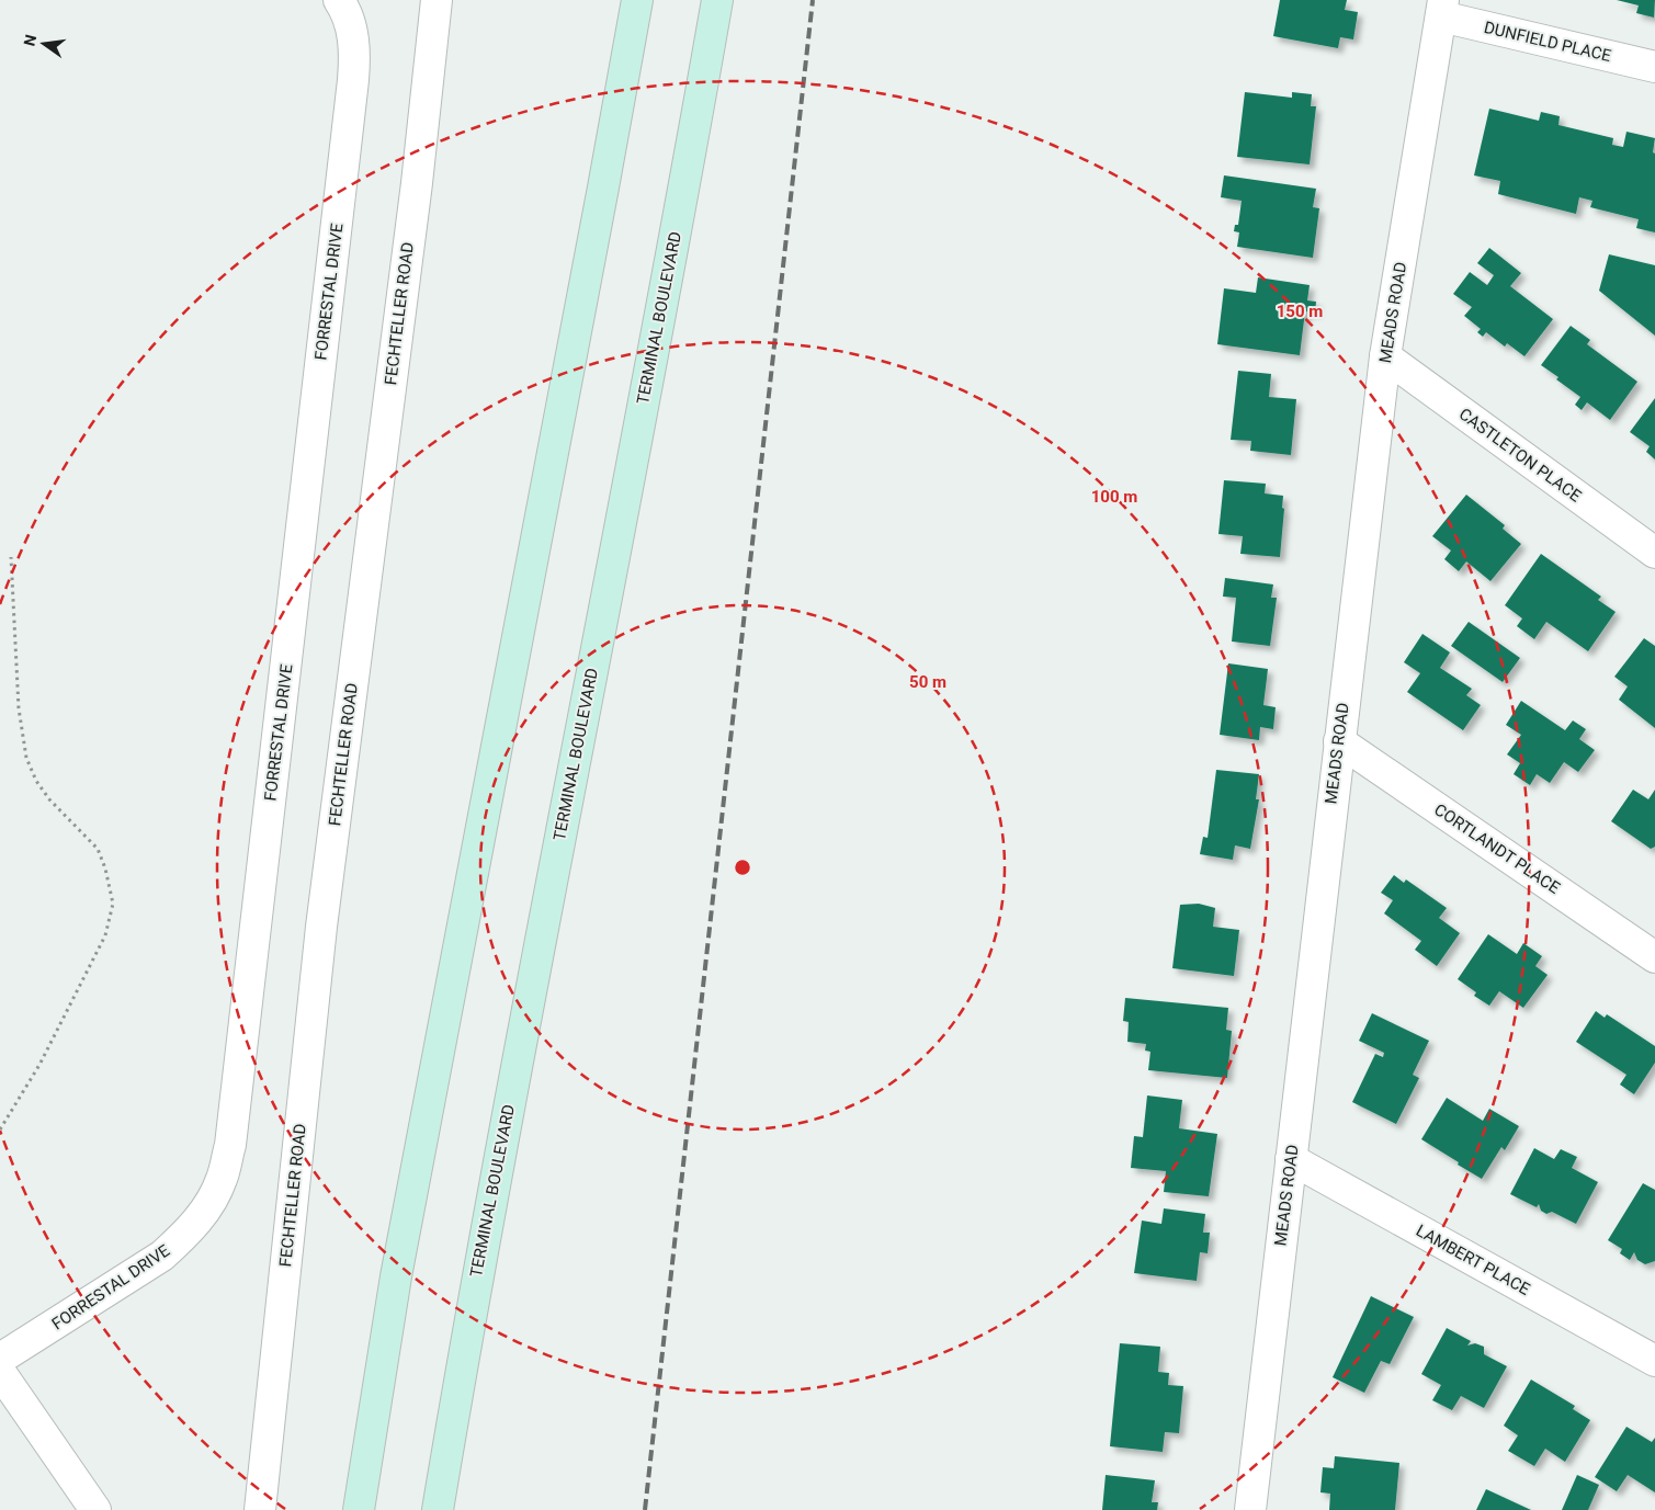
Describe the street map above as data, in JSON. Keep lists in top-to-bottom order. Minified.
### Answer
{"streets":{"main road":["TERMINAL BOULEVARD"],"street":["DUNFIELD PLACE","FORRESTAL DRIVE","MEADS ROAD","FECHTELLER ROAD","CASTLETON PLACE","CORTLANDT PLACE","LAMBERT PLACE"]},"crossings":[["DUNFIELD PLACE","MEADS ROAD"],["MEADS ROAD","CASTLETON PLACE"],["MEADS ROAD","CORTLANDT PLACE"],["MEADS ROAD","LAMBERT PLACE"]],"north":"left","rings":["150 m","100 m","50 m"]}
